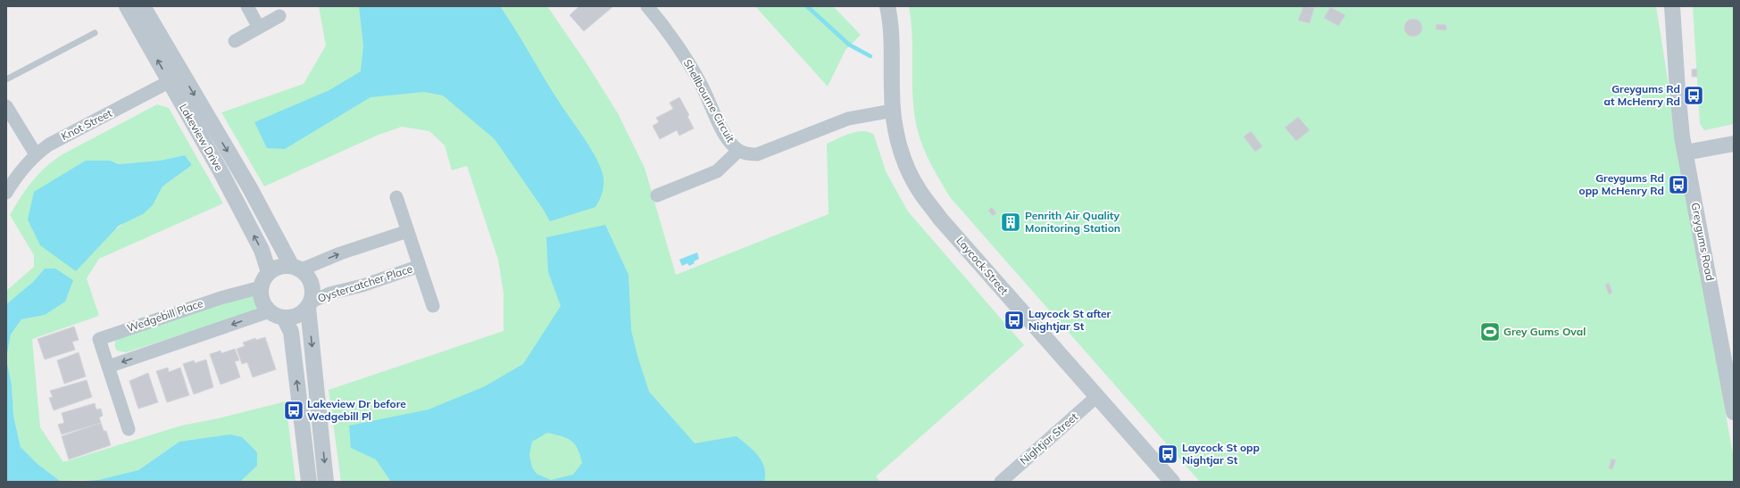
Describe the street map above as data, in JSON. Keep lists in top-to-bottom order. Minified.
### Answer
{"streets":{"street":["Shellbourne Circuit","Knot Street","Lakeview Drive","Greygums Road","Laycock Street","Oystercatcher Place","Wedgebill Place","Nightjar Street"]},"crossings":[["Shellbourne Circuit","Laycock Street"],["Knot Street","Lakeview Drive"],["Lakeview Drive","Oystercatcher Place"],["Lakeview Drive","Wedgebill Place"],["Laycock Street","Nightjar Street"],["Oystercatcher Place","Wedgebill Place"]],"places":{"bus stop":["Greygums Rd at McHenry Rd","Greygums Rd opp McHenry Rd","Laycock St after Nightjar St","Lakeview Dr before Wedgebill Pl","Laycock St opp Nightjar St"],"building":["Penrith Air Quality Monitoring Station"],"sports":["Grey Gums Oval"]}}
